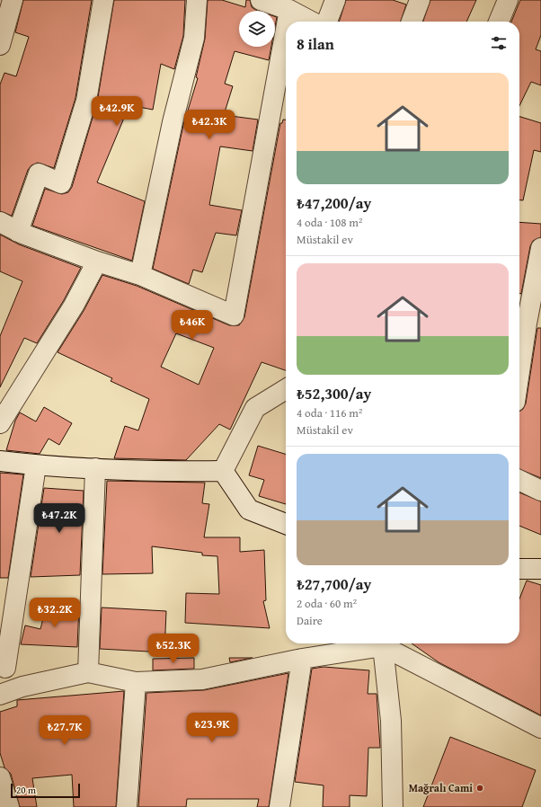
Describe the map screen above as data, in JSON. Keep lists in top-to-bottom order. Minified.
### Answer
{"places":["Mağralı Cami"],"scale_bar":"20 m","page":{"heading":"8 ilan","list":[{"name":"₺47,200/ay","note":"4 oda · 108 m² · Müstakil ev"},{"name":"₺52,300/ay","note":"4 oda · 116 m² · Müstakil ev"},{"name":"₺27,700/ay","note":"2 oda · 60 m² · Daire"}],"price":["₺42.9K","₺42.3K","₺46K","₺47.2K","₺32.2K","₺52.3K","₺23.9K","₺27.7K"],"scale":"20 m"}}
